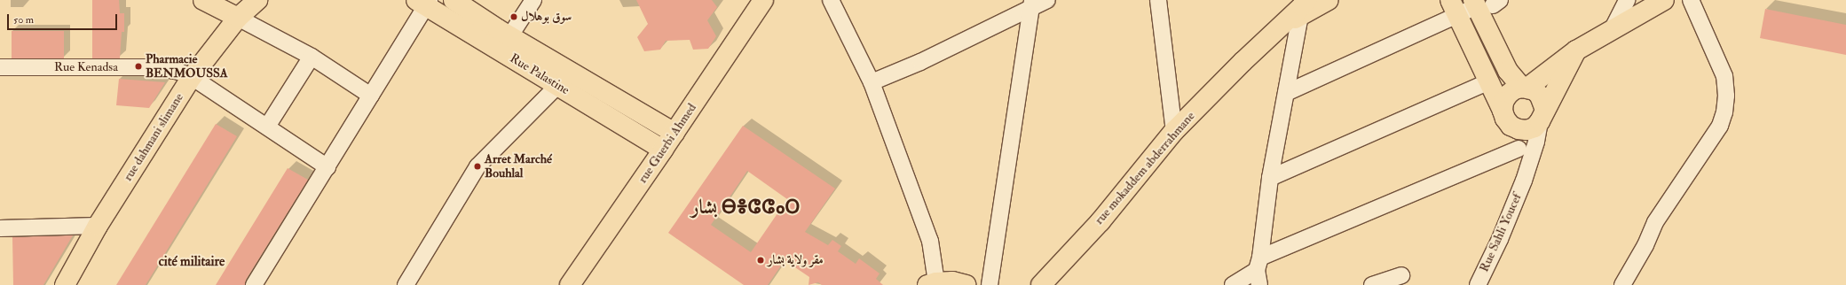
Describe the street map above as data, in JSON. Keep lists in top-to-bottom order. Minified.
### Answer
{"streets":{"main road":["Rue Palastine","rue dahmani slimane","rue Guerbi Ahmed","rue mokaddem abderrahmane"],"street":["Rue Kenadsa","Rue Sahli Youcef"]},"crossings":[["Rue Kenadsa","rue dahmani slimane"],["Rue Palastine","rue Guerbi Ahmed"]],"districts":["بشار ⴱⴻⵛⵛⴰⵔ","cité militaire"],"places":["سوق بوهلال","Pharmacie BENMOUSSA","Arret Marché Bouhlal","مقر ولاية بشار"],"scale_bar":"50 m"}
